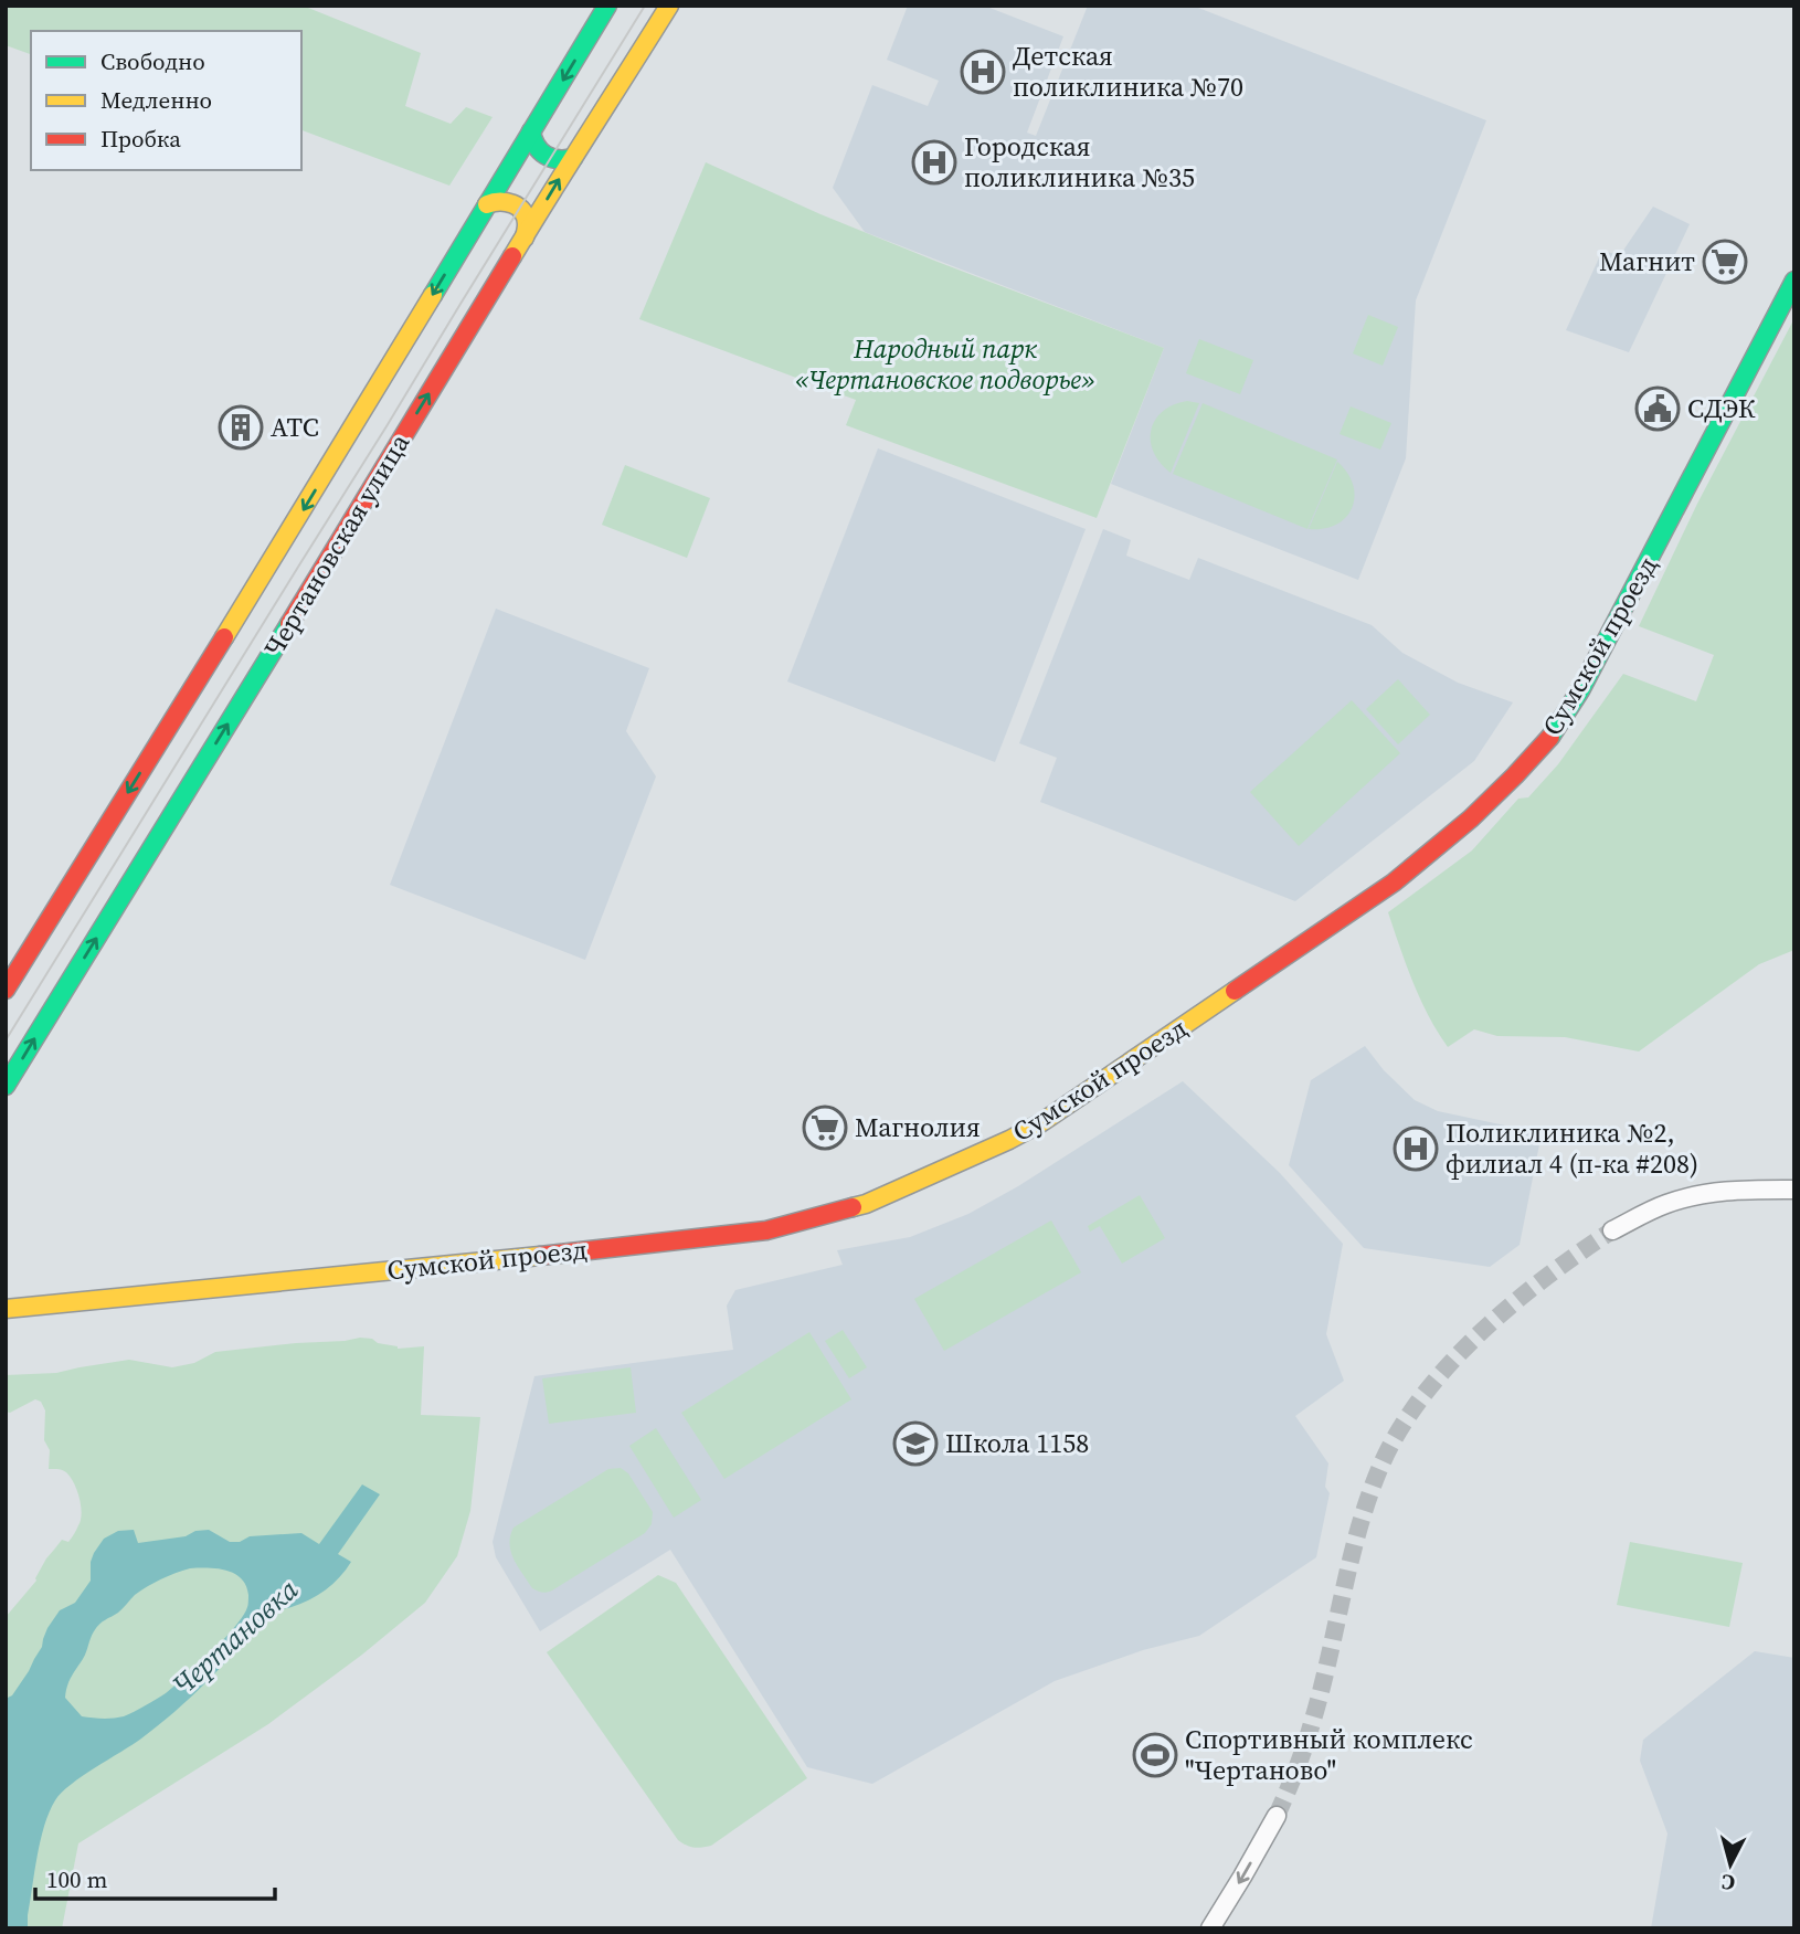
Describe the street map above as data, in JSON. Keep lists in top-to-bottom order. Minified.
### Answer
{"streets":{"main road":["Чертановская улица","Сумской проезд"]},"water":["Чертановка"],"parks":["Народный парк «Чертановское подворье»"],"places":{"hospital":["Детская поликлиника №70","Городская поликлиника №35","Поликлиника №2, филиал 4 (п-ка #208)"],"supermarket":["Магнит","Магнолия"],"public building":["СДЭК"],"building":["АТС"],"school or university":["Школа 1158"],"sports":["Спортивный комплекс \"Чертаново\""]},"legend":["Свободно","Медленно","Пробка"],"scale_bar":"100 m","north":"bottom"}
